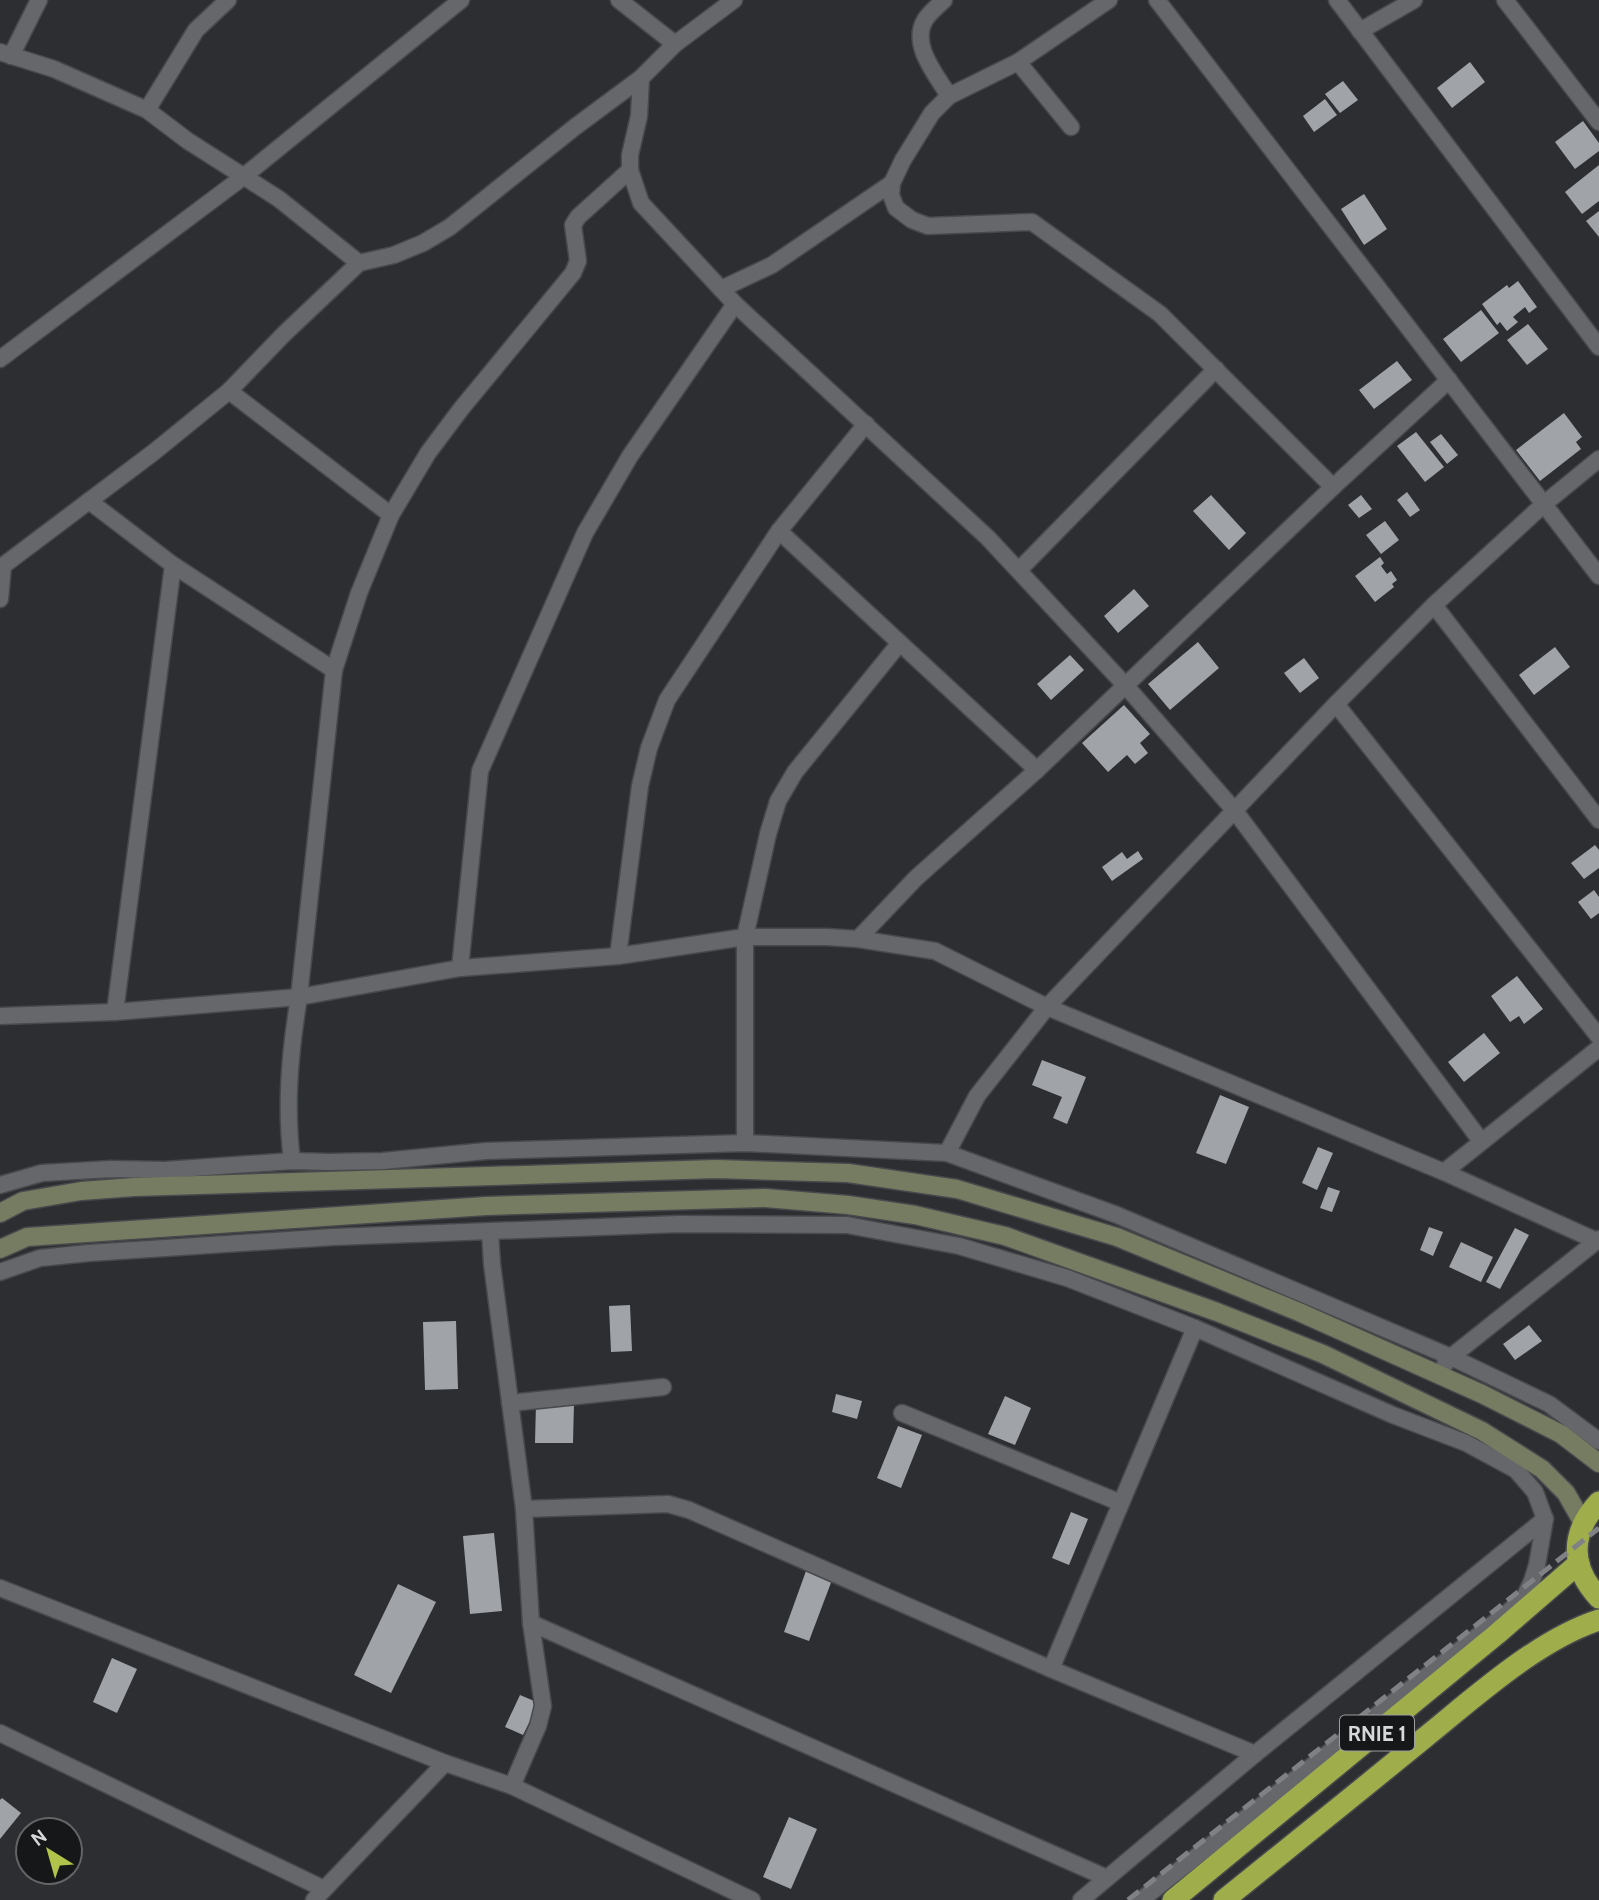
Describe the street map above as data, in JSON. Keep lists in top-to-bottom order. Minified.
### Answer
{"streets":{"highway":["RNIE 1"]},"north":"top left"}
